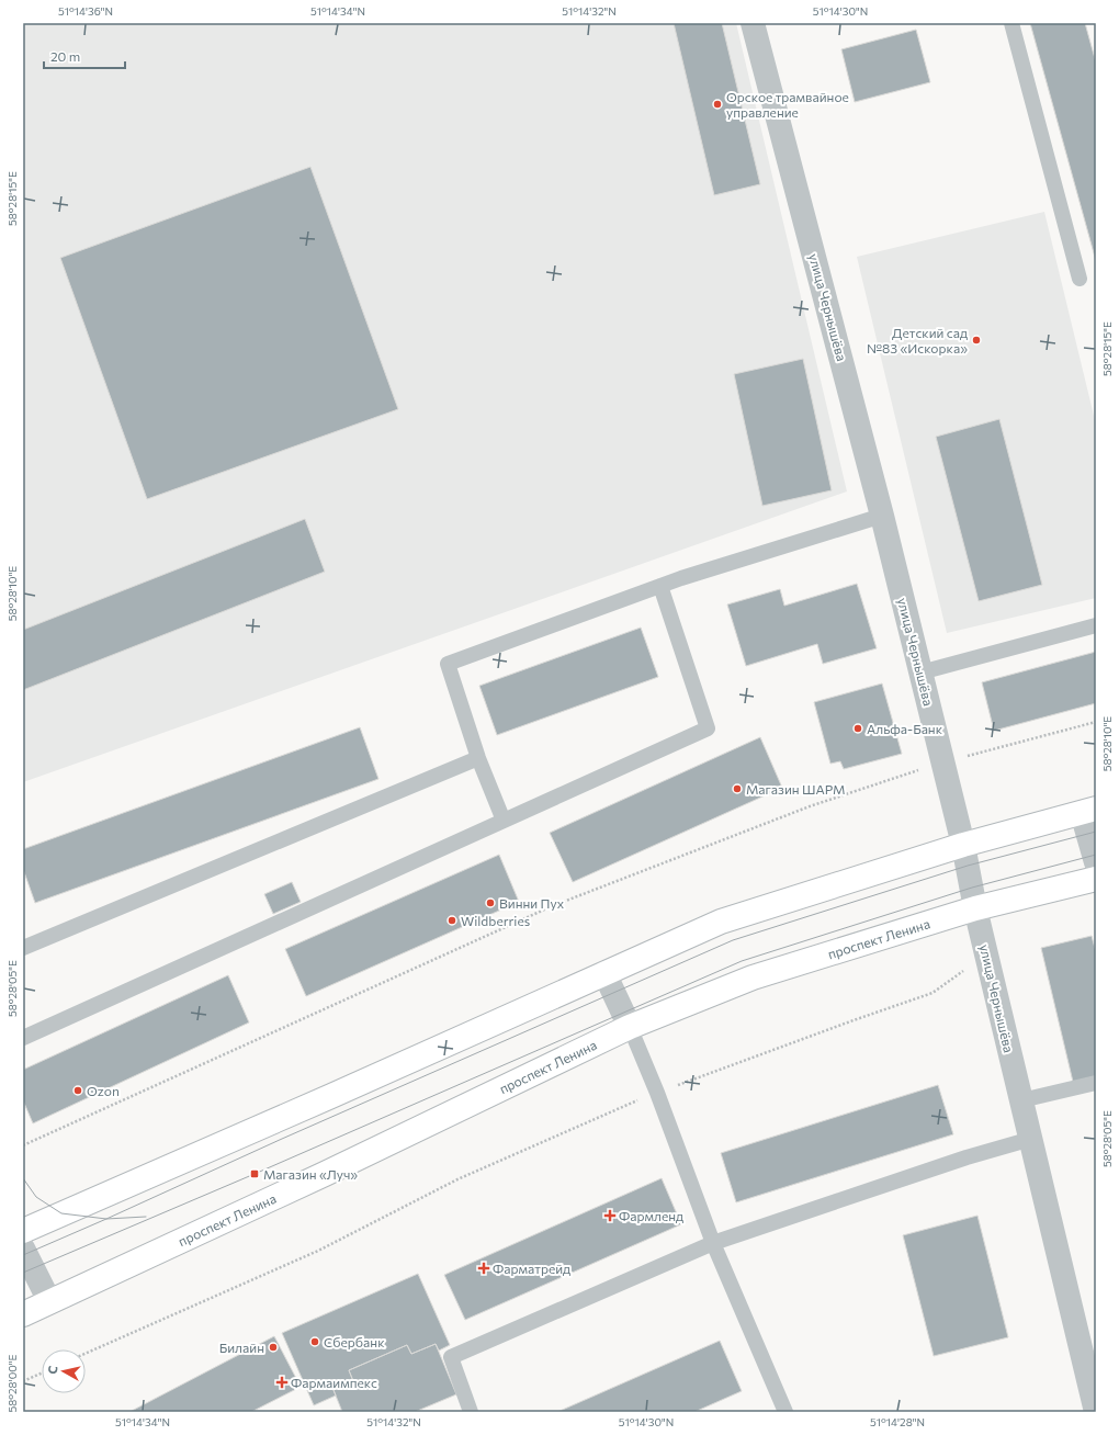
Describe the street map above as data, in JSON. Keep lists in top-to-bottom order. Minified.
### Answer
{"streets":{"main road":["проспект Ленина"],"street":["улица Чернышёва"]},"crossings":[["улица Чернышёва","проспект Ленина"]],"places":{"other":["Орское трамвайное управление","Детский сад №83 «Искорка»","Альфа-Банк","Магазин ШАРМ","Винни Пух","Wildberries","Ozon","Сбербанк","Билайн"],"transit":["Магазин «Луч»"],"health":["Фармленд","Фарматрейд","Фармаимпекс"]},"scale_bar":"20 m","north":"left","coordinates":["51°14'36\"N","51°14'34\"N","51°14'32\"N","51°14'30\"N","58°28'15\"E","58°28'10\"E","58°28'05\"E","58°28'00\"E","51°14'28\"N"]}
